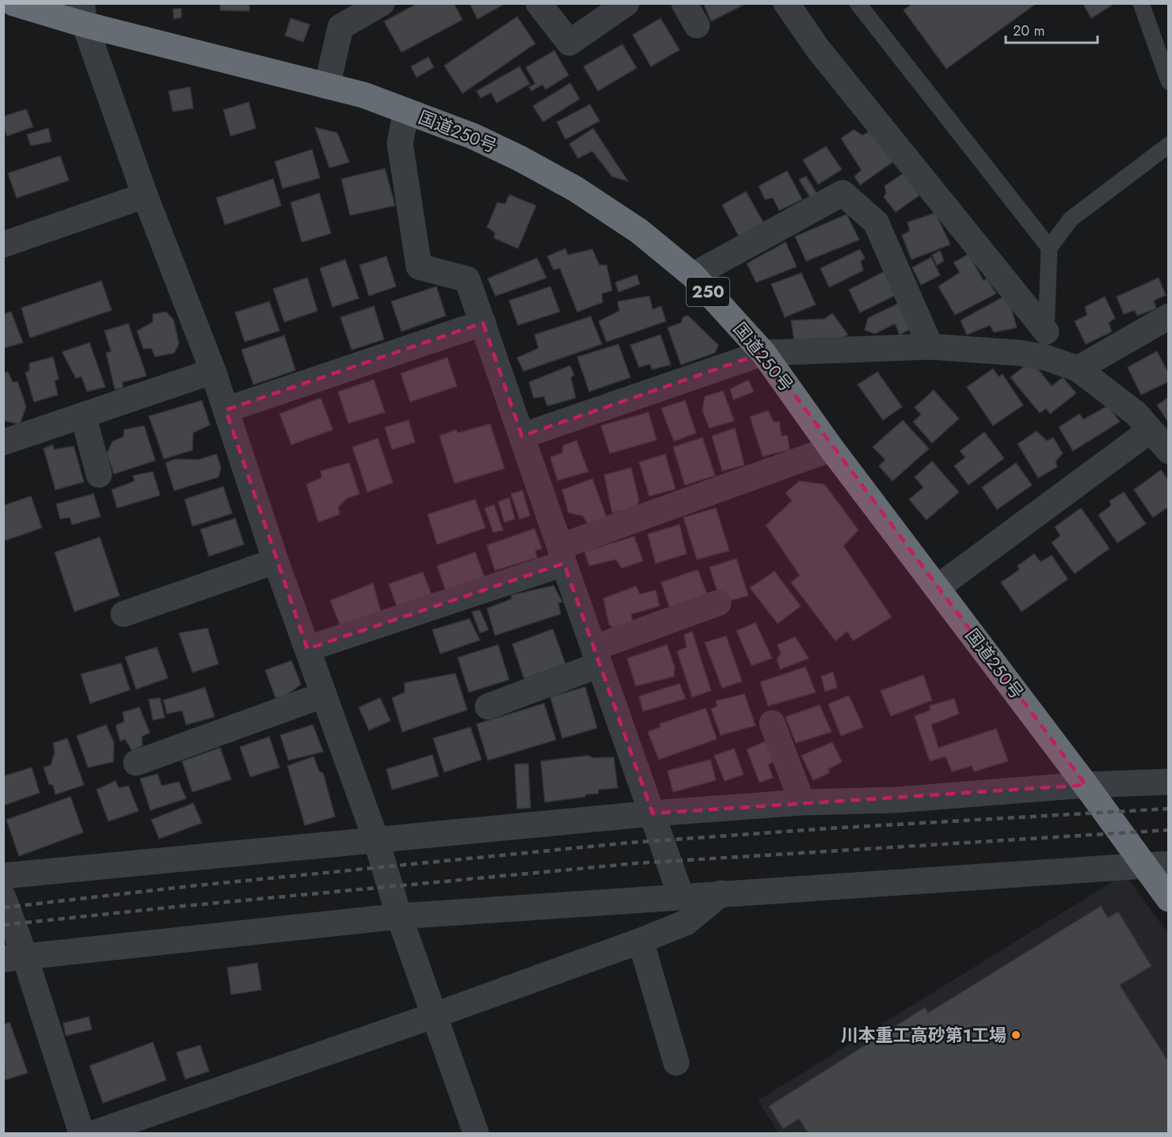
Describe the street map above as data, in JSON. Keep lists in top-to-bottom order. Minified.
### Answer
{"streets":{"highway":["国道250号","250"]},"places":["川本重工高砂第1工場"],"scale_bar":"20 m"}
